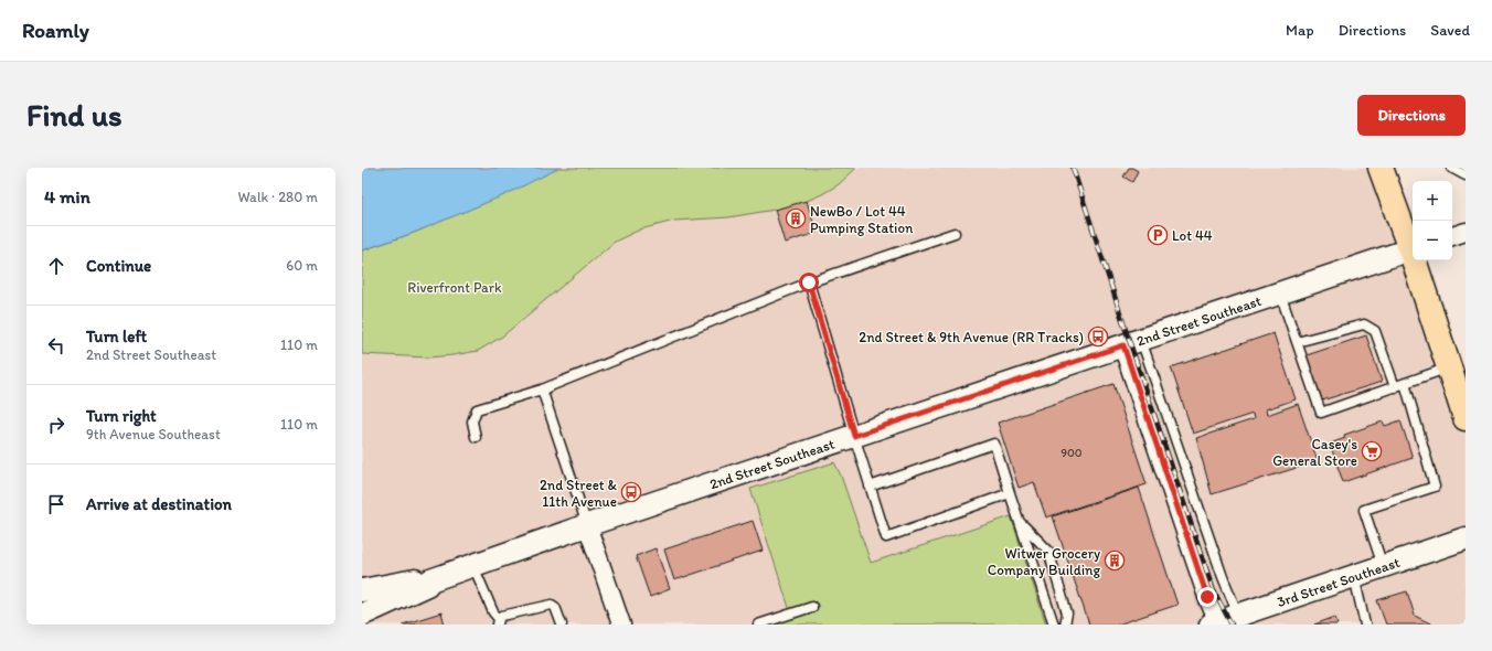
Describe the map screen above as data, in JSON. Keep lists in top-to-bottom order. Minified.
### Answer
{"streets":{"street":["2nd Street Southeast","3rd Street Southeast"]},"parks":["Riverfront Park"],"places":{"building":["NewBo / Lot 44 Pumping Station","Witwer Grocery Company Building"],"parking":["Lot 44"],"bus stop":["2nd Street & 9th Avenue (RR Tracks)","2nd Street & 11th Avenue"],"supermarket":["Casey's General Store"]},"house_numbers":["900"],"page":{"header":"Roamly","nav":["Map","Directions","Saved"],"buttons":"Directions","title":"Find us","heading":["4 min","Walk · 280 m"],"map_buttons":["+","−"],"list":[["Continue","60 m"],["Turn left","2nd Street Southeast","110 m"],["Turn right","9th Avenue Southeast","110 m"],"Arrive at destination"]}}
